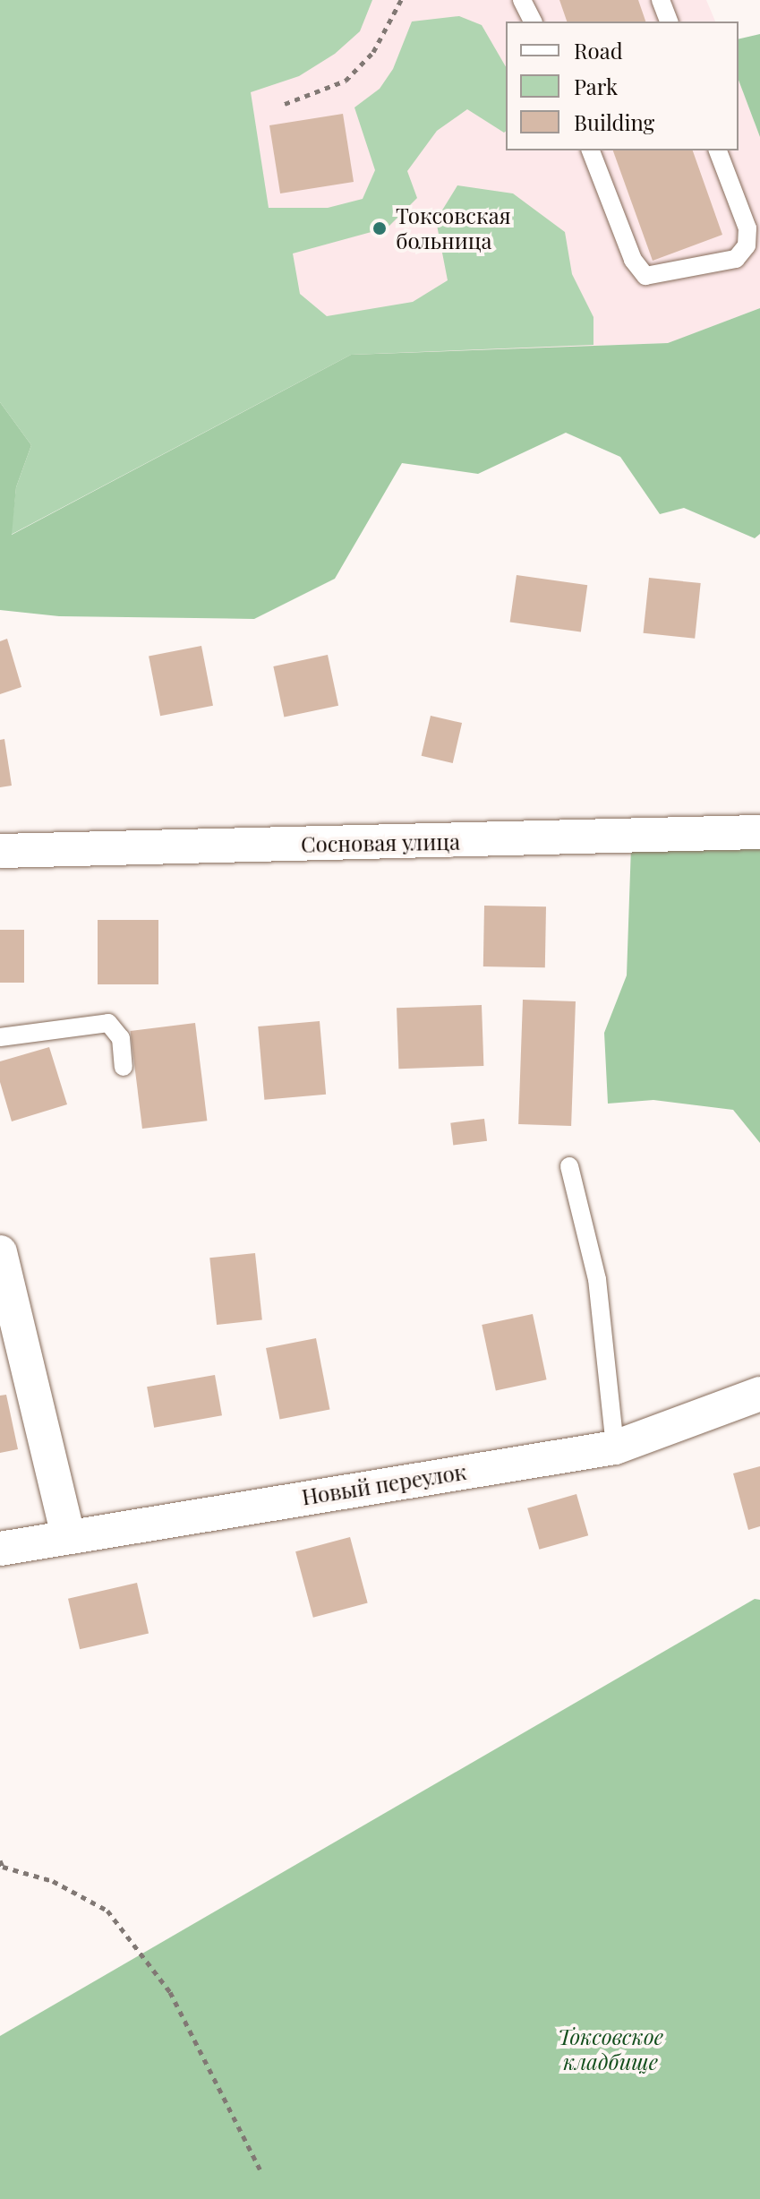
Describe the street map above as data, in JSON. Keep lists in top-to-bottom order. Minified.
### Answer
{"streets":{"street":["Сосновая улица","Новый переулок"]},"parks":["Токсовское кладбище"],"places":["Токсовская больница"],"legend":["Road","Park","Building"]}
